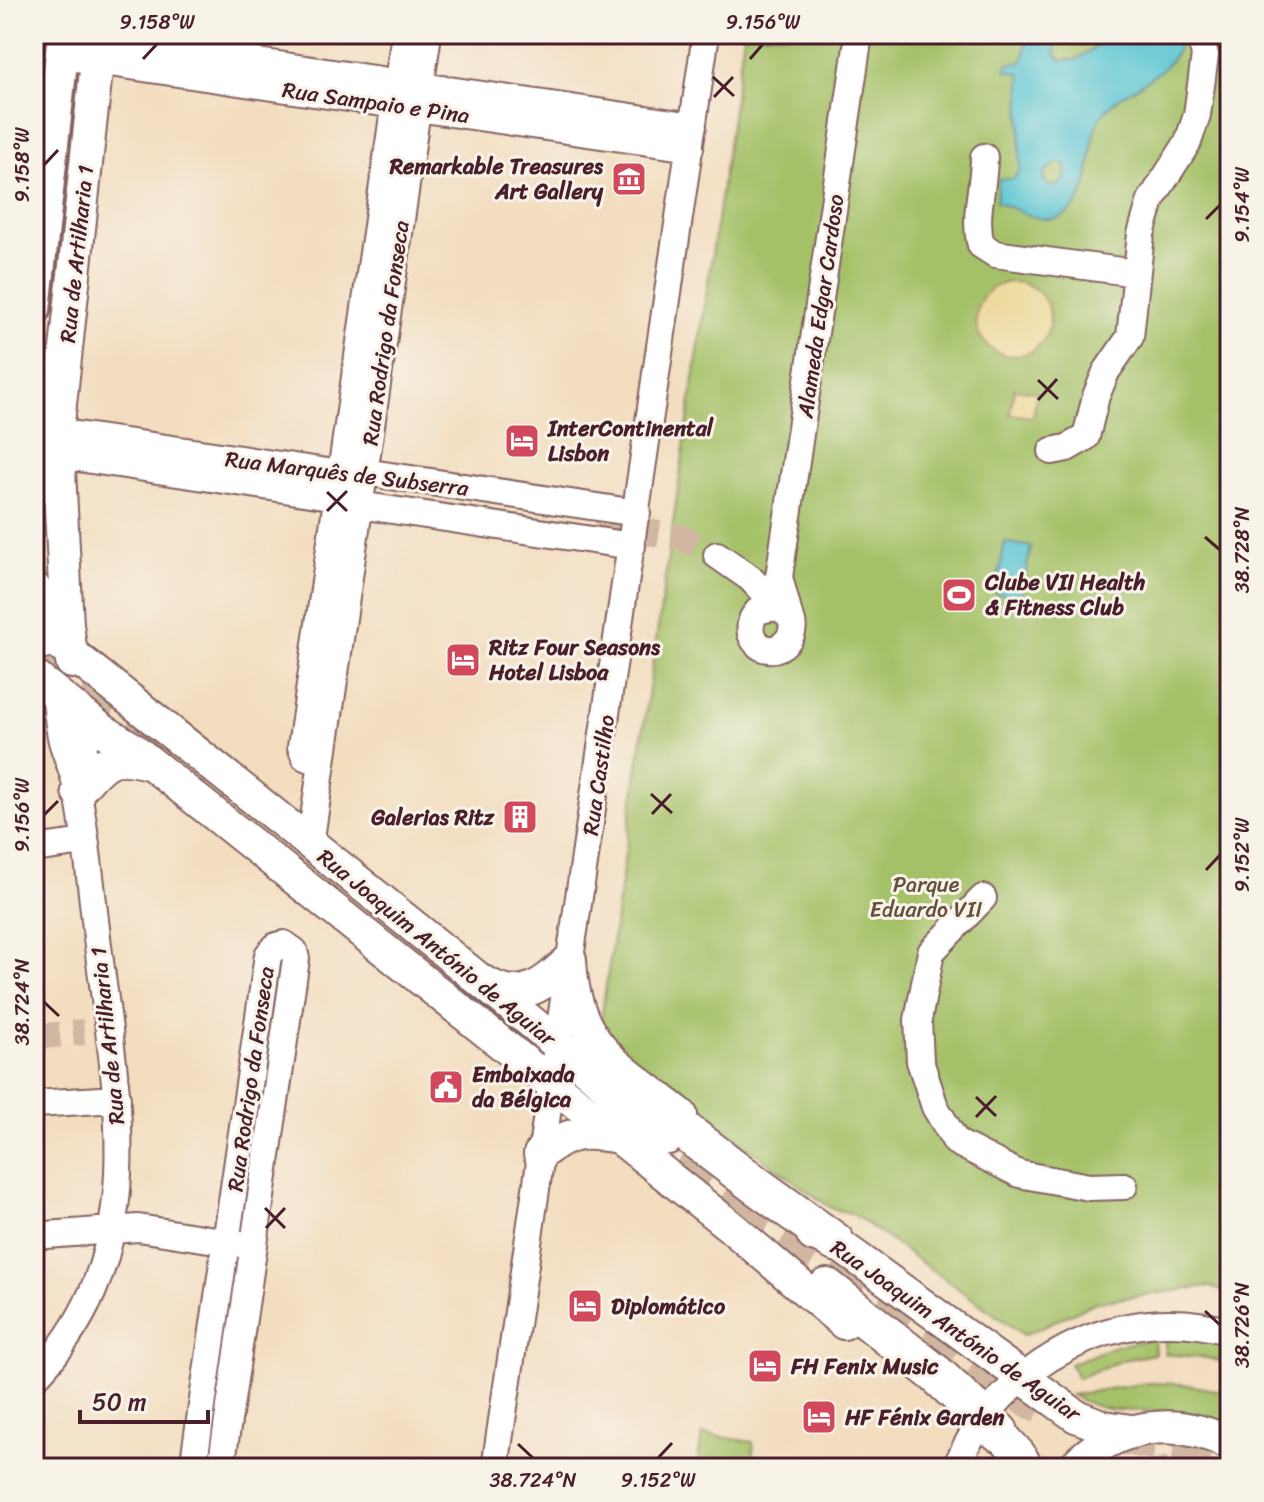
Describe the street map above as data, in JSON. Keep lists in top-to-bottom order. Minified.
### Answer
{"streets":{"main road":["Rua de Artilharia 1","Rua Joaquim António de Aguiar"],"street":["Rua Sampaio e Pina","Alameda Edgar Cardoso","Rua Rodrigo da Fonseca","Rua Marquês de Subserra","Rua Castilho"]},"crossings":[["Rua Sampaio e Pina","Rua de Artilharia 1"],["Rua Sampaio e Pina","Rua Rodrigo da Fonseca"],["Rua Sampaio e Pina","Rua Castilho"],["Rua de Artilharia 1","Rua Marquês de Subserra"],["Rua de Artilharia 1","Rua Joaquim António de Aguiar"],["Rua Rodrigo da Fonseca","Rua Marquês de Subserra"],["Rua Rodrigo da Fonseca","Rua Joaquim António de Aguiar"],["Rua Marquês de Subserra","Rua Castilho"],["Rua Castilho","Rua Joaquim António de Aguiar"]],"parks":["Parque Eduardo VII"],"places":{"museum":["Remarkable Treasures Art Gallery"],"hotel":["InterContinental Lisbon","Ritz Four Seasons Hotel Lisboa","Diplomático","FH Fenix Music","HF Fénix Garden"],"sports":["Clube VII Health & Fitness Club"],"building":["Galerias Ritz"],"public building":["Embaixada da Bélgica"]},"scale_bar":"50 m","coordinates":["9.158°W","9.156°W","9.154°W","38.728°N","9.152°W","38.724°N","38.726°N"]}
